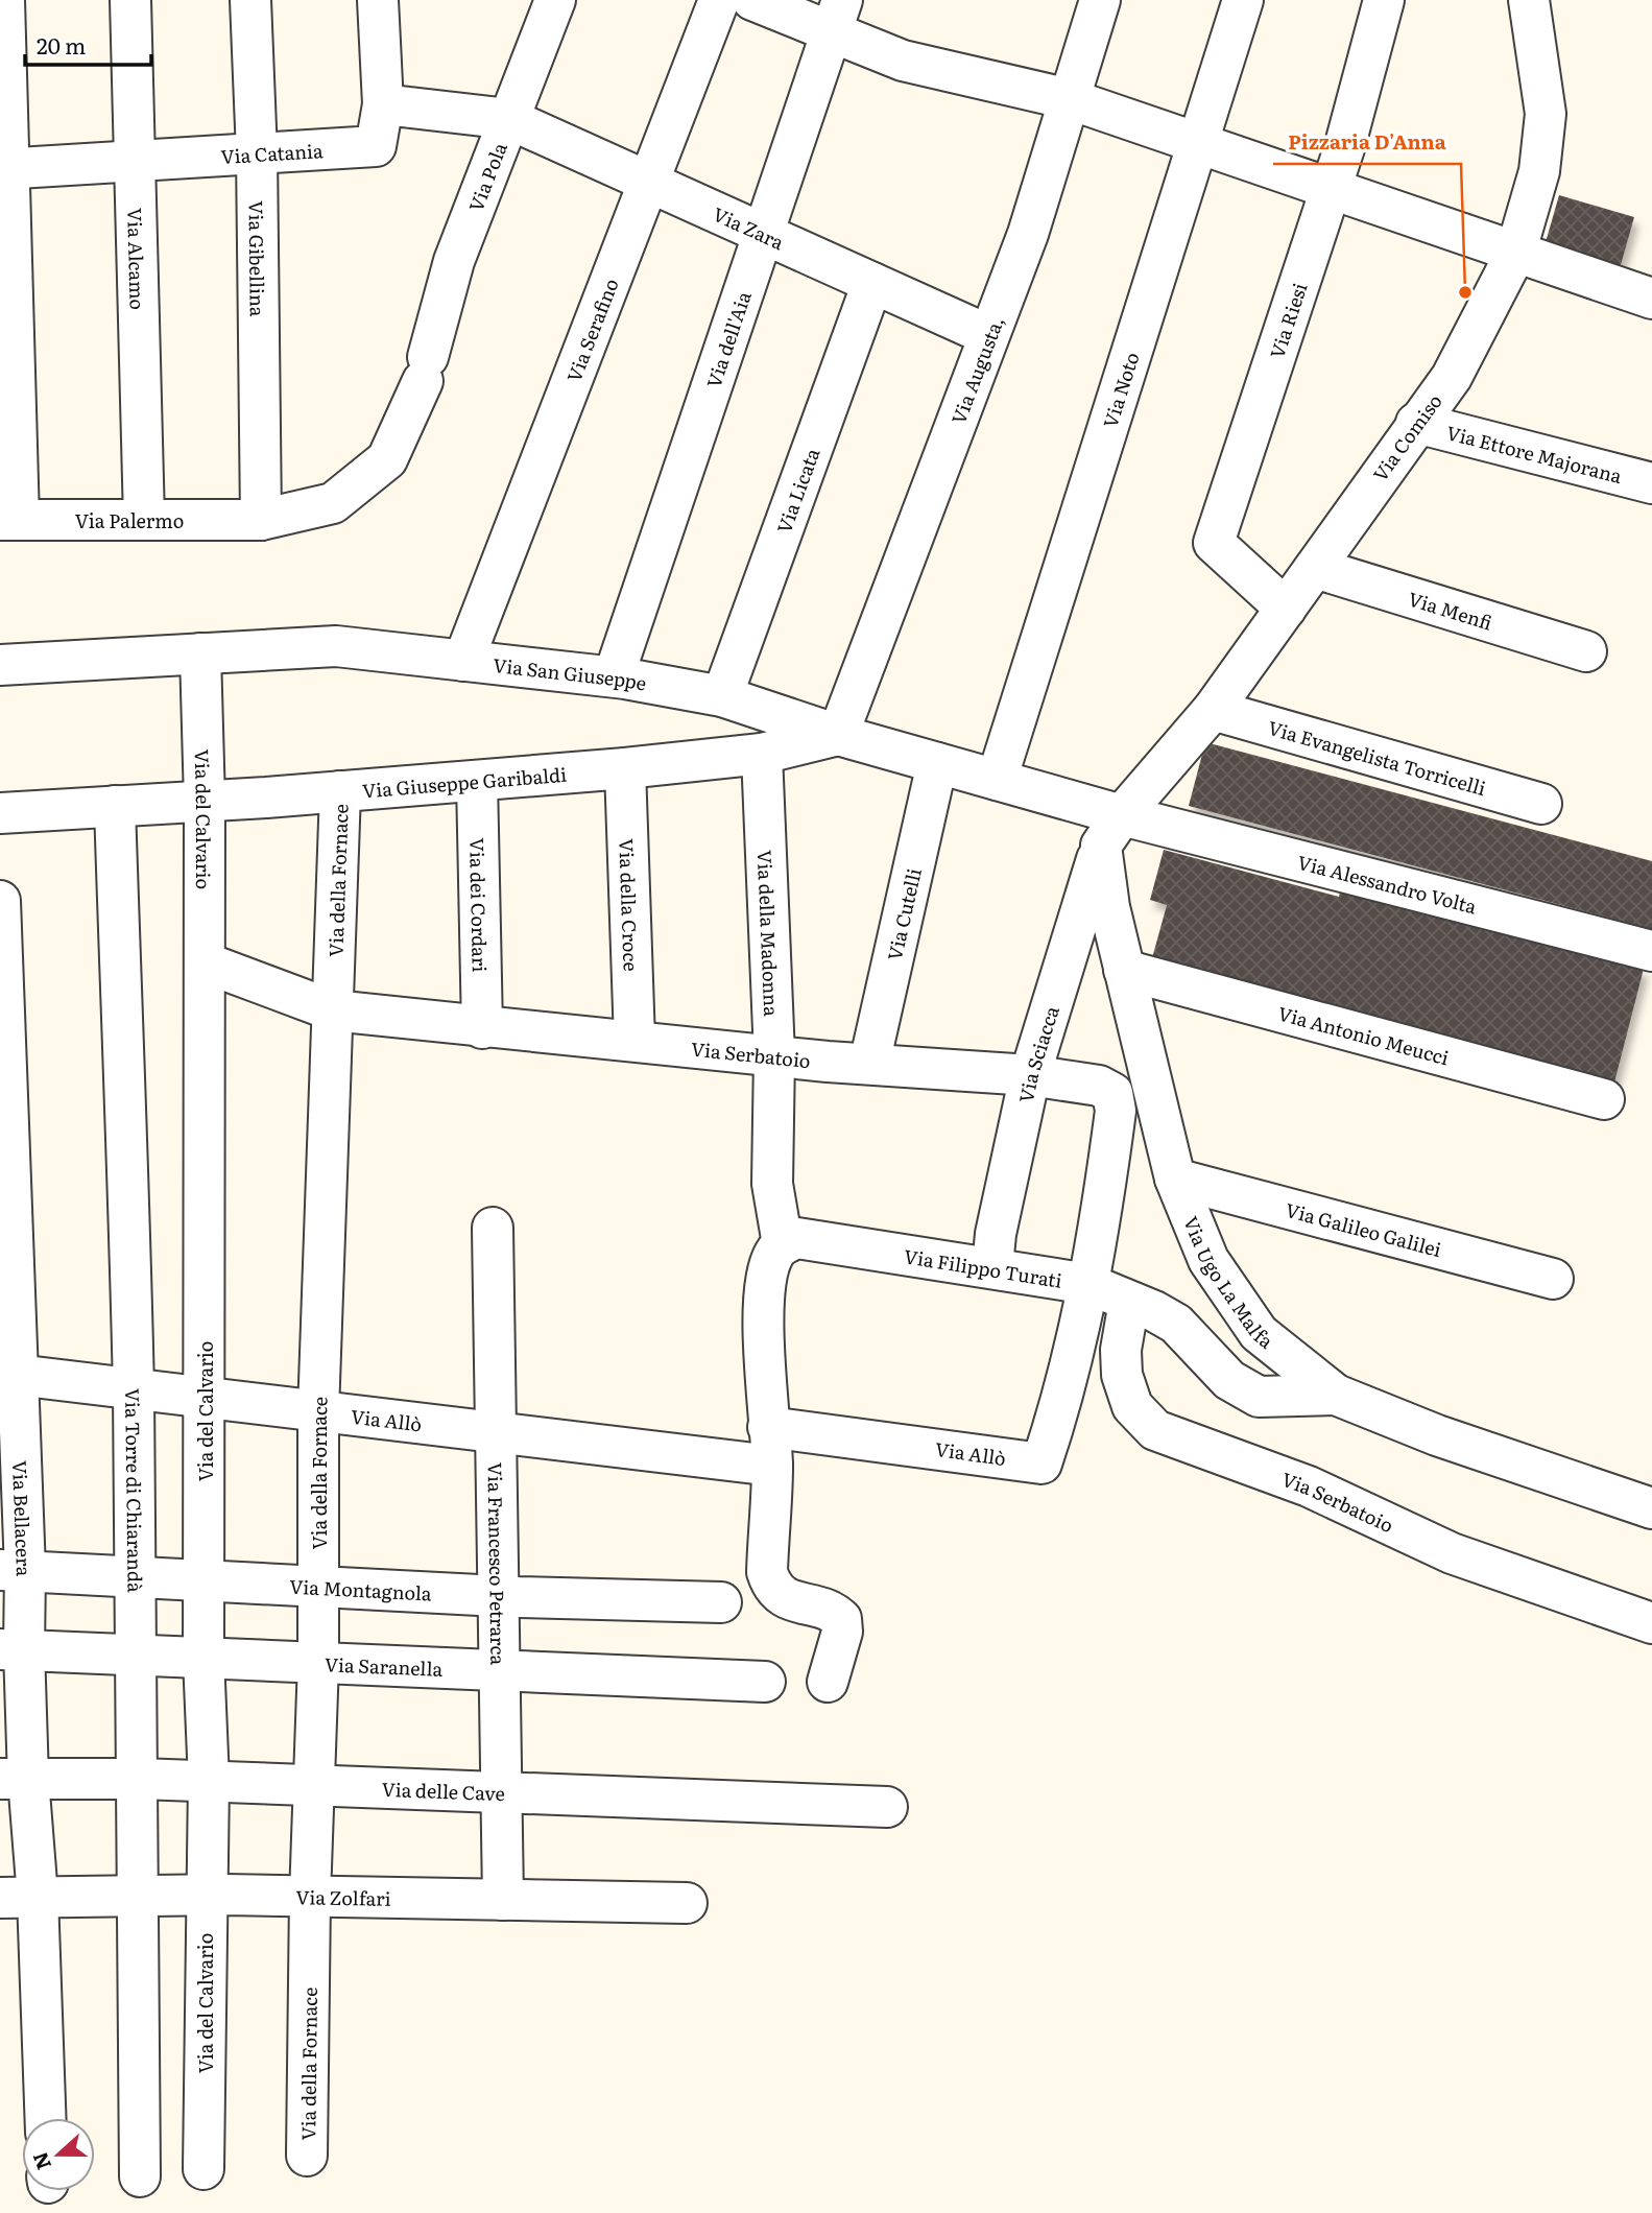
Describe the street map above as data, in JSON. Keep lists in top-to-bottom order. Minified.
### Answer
{"streets":{"street":["Via Catania","Via Pola","Via Zara","Via Alcamo","Via Gibellina","Via Riesi","Via Serafino","Via dell'Aia","Via Augusta,","Via Noto","Via Comiso","Via Ettore Majorana","Via Licata","Via Palermo","Via Menfi","Via San Giuseppe","Via Evangelista Torricelli","Via Giuseppe Garibaldi","Via del Calvario","Via della Fornace","Via Alessandro Volta","Via dei Cordari","Via della Croce","Via Cutelli","Via della Madonna","Via Antonio Meucci","Via Serbatoio","Via Sciacca","Via Galileo Galilei","Via Filippo Turati","Via Ugo La Malfa","Via Allò","Via Torre di Chiarandà","Via Bellacera","Via Francesco Petrarca","Via Montagnola","Via Saranella","Via delle Cave","Via Zolfari"]},"crossings":[["Via Catania","Via Alcamo"],["Via Catania","Via Gibellina"],["Via Pola","Via Zara"],["Via Pola","Via Gibellina"],["Via Pola","Via Palermo"],["Via Zara","Via Serafino"],["Via Zara","Via dell'Aia"],["Via Zara","Via Augusta,"],["Via Zara","Via Licata"],["Via Alcamo","Via Palermo"],["Via Gibellina","Via Palermo"],["Via Riesi","Via Comiso"],["Via Serafino","Via San Giuseppe"],["Via dell'Aia","Via San Giuseppe"],["Via Augusta,","Via San Giuseppe"],["Via Augusta,","Via Giuseppe Garibaldi"],["Via Noto","Via San Giuseppe"],["Via Comiso","Via Ettore Majorana"],["Via Comiso","Via Menfi"],["Via Comiso","Via San Giuseppe"],["Via Comiso","Via Evangelista Torricelli"],["Via Comiso","Via Alessandro Volta"],["Via Comiso","Via Sciacca"],["Via Comiso","Via Ugo La Malfa"],["Via Licata","Via San Giuseppe"],["Via San Giuseppe","Via Giuseppe Garibaldi"],["Via San Giuseppe","Via del Calvario"],["Via San Giuseppe","Via Alessandro Volta"],["Via San Giuseppe","Via Cutelli"],["Via San Giuseppe","Via Sciacca"],["Via San Giuseppe","Via Ugo La Malfa"],["Via Giuseppe Garibaldi","Via del Calvario"],["Via Giuseppe Garibaldi","Via della Fornace"],["Via Giuseppe Garibaldi","Via dei Cordari"],["Via Giuseppe Garibaldi","Via della Croce"],["Via Giuseppe Garibaldi","Via della Madonna"],["Via Giuseppe Garibaldi","Via Torre di Chiarandà"],["Via del Calvario","Via Serbatoio"],["Via del Calvario","Via Allò"],["Via del Calvario","Via Montagnola"],["Via del Calvario","Via Saranella"],["Via del Calvario","Via delle Cave"],["Via del Calvario","Via Zolfari"],["Via della Fornace","Via Serbatoio"],["Via della Fornace","Via Allò"],["Via della Fornace","Via Montagnola"],["Via della Fornace","Via Saranella"],["Via della Fornace","Via delle Cave"],["Via della Fornace","Via Zolfari"],["Via Alessandro Volta","Via Sciacca"],["Via Alessandro Volta","Via Ugo La Malfa"],["Via dei Cordari","Via Serbatoio"],["Via della Croce","Via Serbatoio"],["Via Cutelli","Via Serbatoio"],["Via della Madonna","Via Serbatoio"],["Via della Madonna","Via Filippo Turati"],["Via Antonio Meucci","Via Ugo La Malfa"],["Via Serbatoio","Via Sciacca"],["Via Serbatoio","Via Filippo Turati"],["Via Serbatoio","Via Allò"],["Via Sciacca","Via Filippo Turati"],["Via Sciacca","Via Ugo La Malfa"],["Via Galileo Galilei","Via Ugo La Malfa"],["Via Filippo Turati","Via Ugo La Malfa"],["Via Filippo Turati","Via Allò"],["Via Allò","Via Torre di Chiarandà"],["Via Allò","Via Bellacera"],["Via Allò","Via Francesco Petrarca"],["Via Torre di Chiarandà","Via Montagnola"],["Via Torre di Chiarandà","Via Saranella"],["Via Torre di Chiarandà","Via delle Cave"],["Via Torre di Chiarandà","Via Zolfari"],["Via Bellacera","Via Montagnola"],["Via Bellacera","Via Saranella"],["Via Bellacera","Via delle Cave"],["Via Bellacera","Via Zolfari"],["Via Francesco Petrarca","Via Montagnola"],["Via Francesco Petrarca","Via Saranella"],["Via Francesco Petrarca","Via delle Cave"],["Via Francesco Petrarca","Via Zolfari"]],"places":["Pizzaria D'Anna"],"scale_bar":"20 m","north":"left"}
